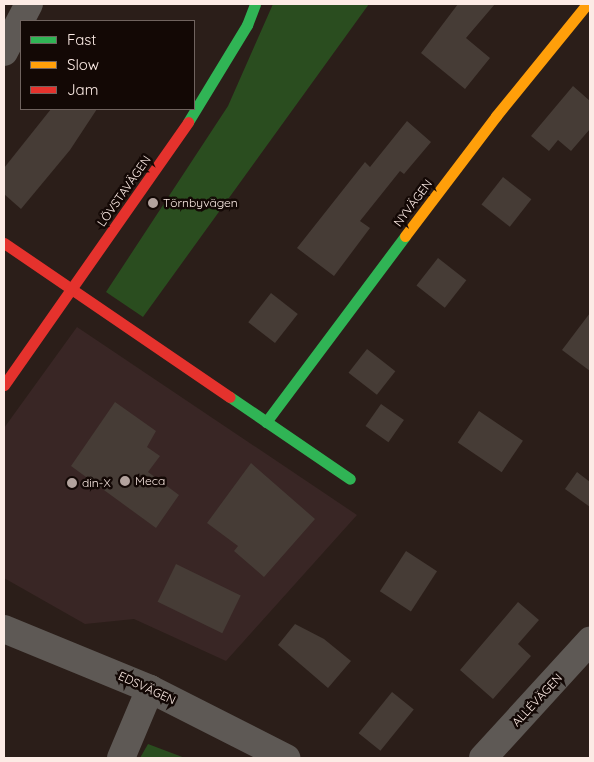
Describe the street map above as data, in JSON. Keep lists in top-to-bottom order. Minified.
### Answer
{"streets":{"street":["LÖVSTAVÄGEN","NYVÄGEN","EDSVÄGEN","ALLÉVÄGEN"]},"places":["Törnbyvägen","Meca","din-X"],"legend":["Fast","Slow","Jam"]}
